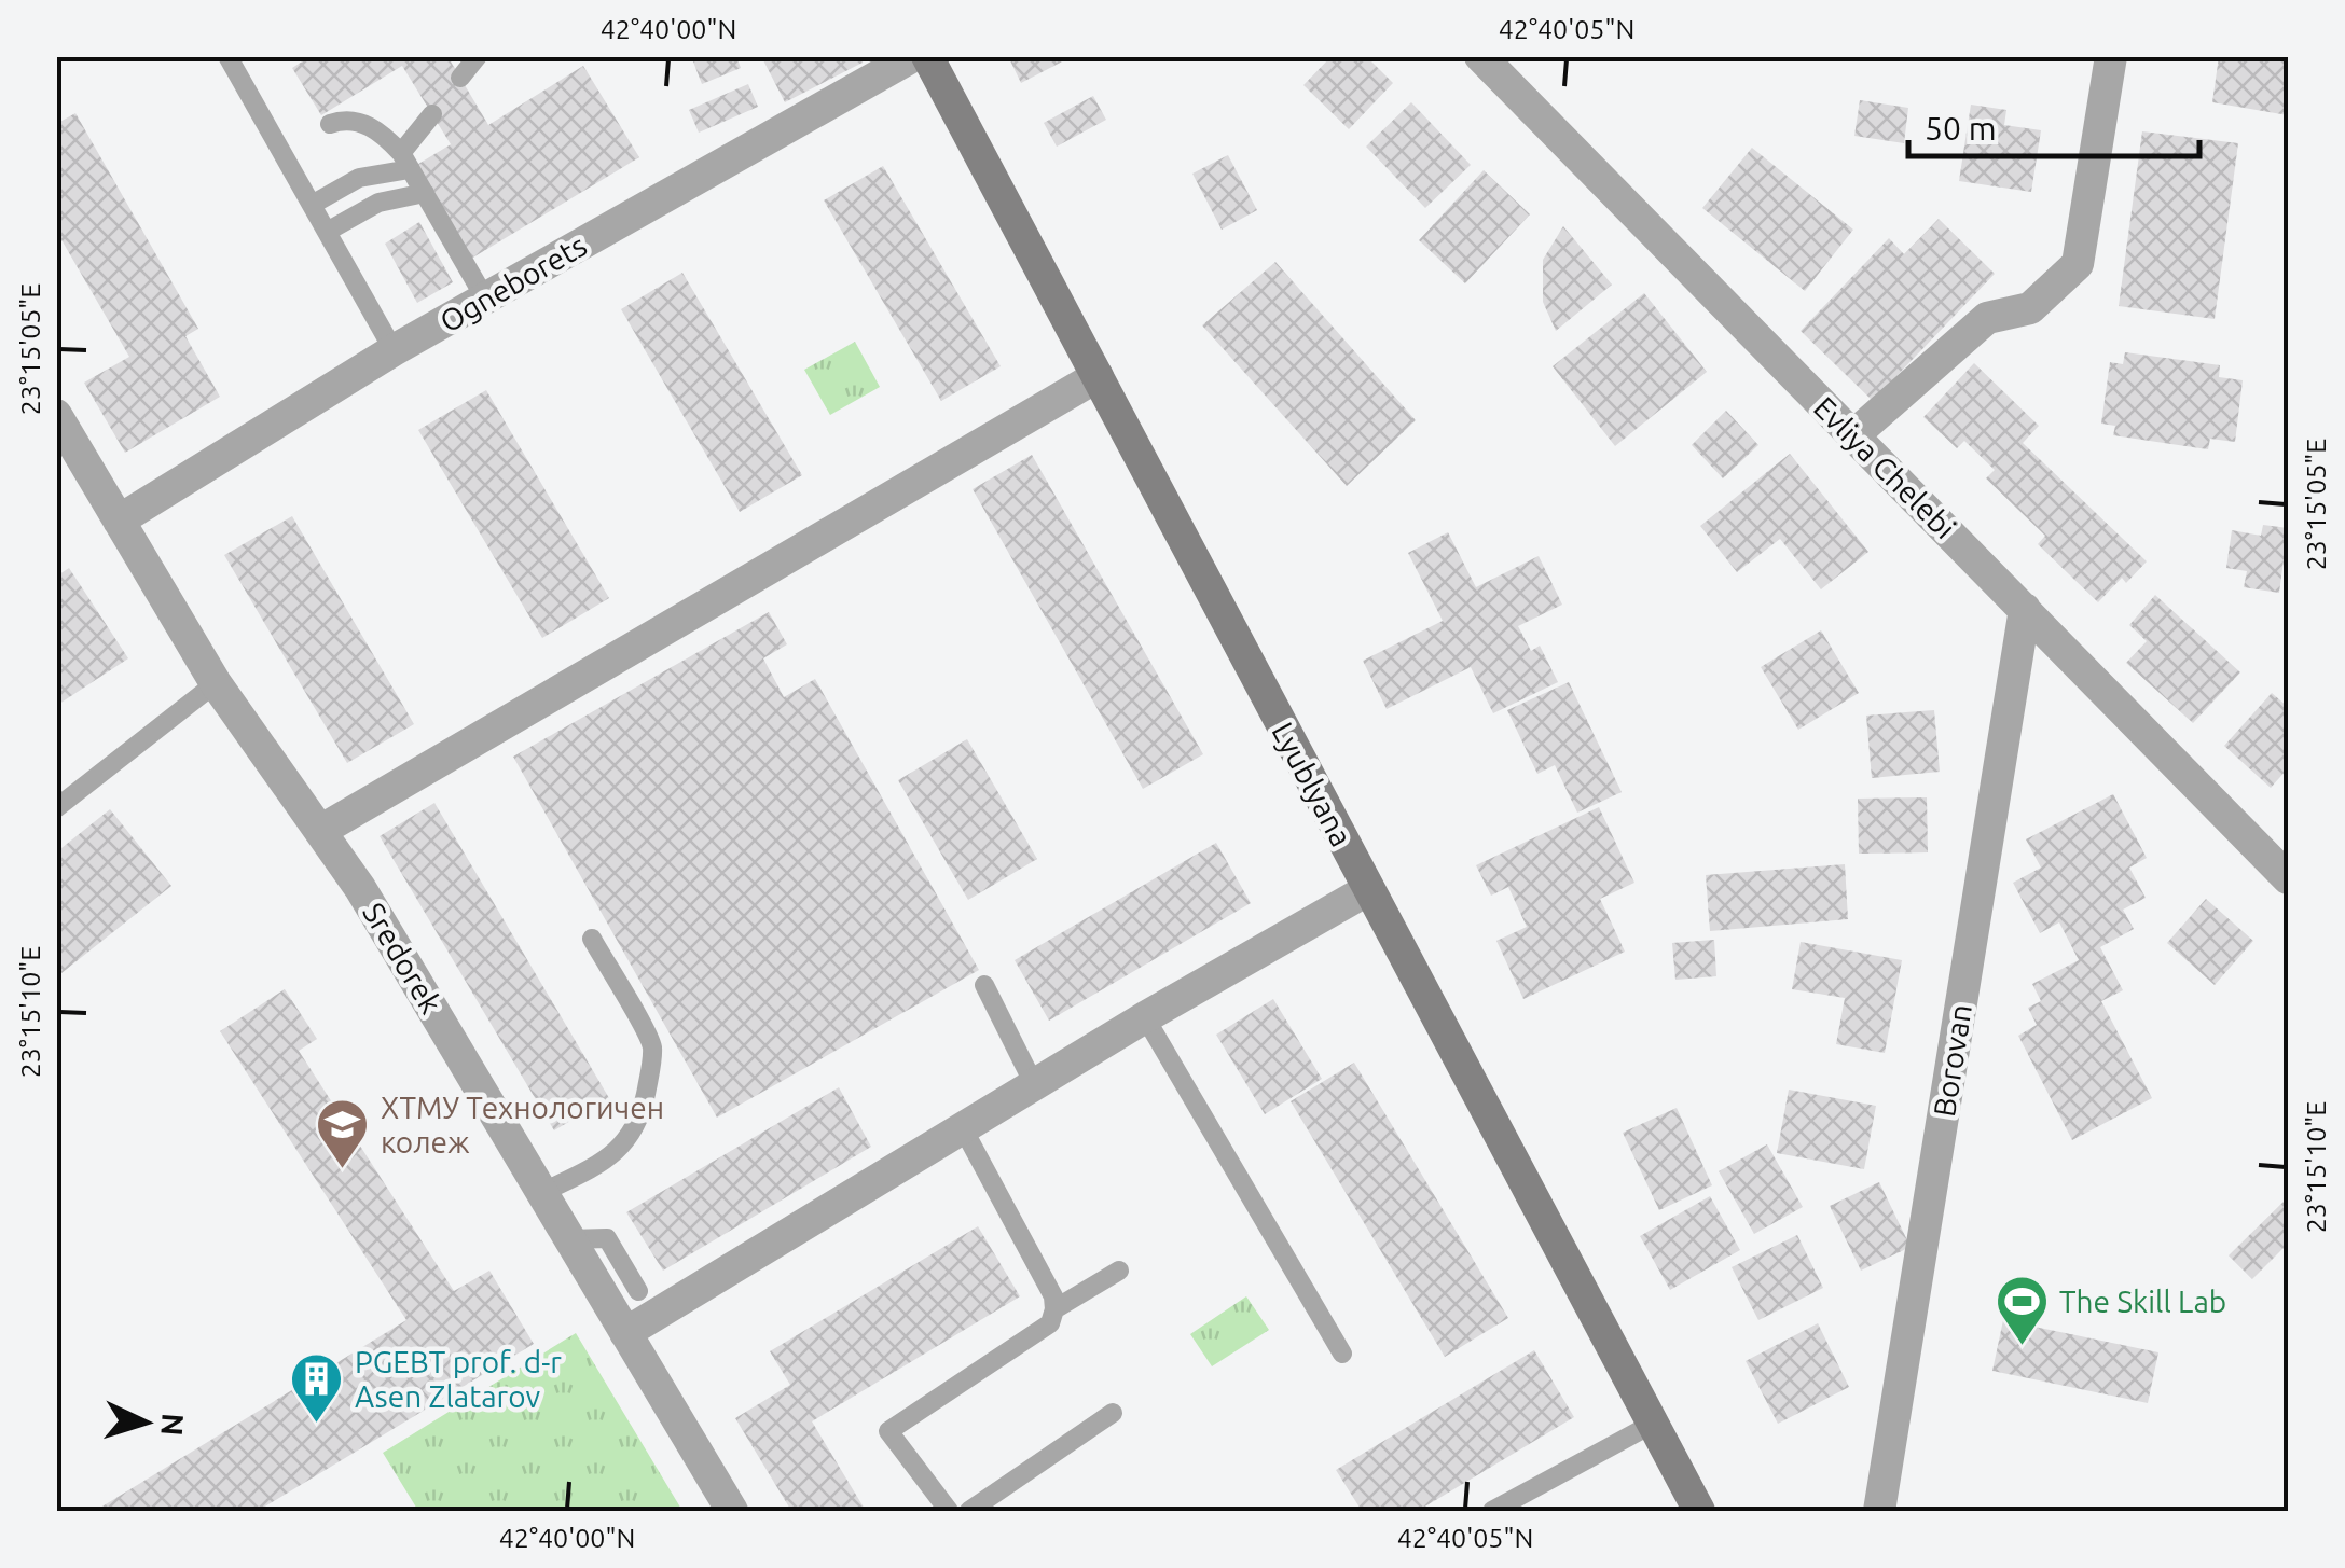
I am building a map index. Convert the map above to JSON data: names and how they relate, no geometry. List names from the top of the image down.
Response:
{
  "streets": {
    "street": [
      "Ogneborets",
      "Evliya Chelebi",
      "Lyublyana",
      "Sredorek",
      "Borovan"
    ]
  },
  "crossings": [
    ["Ogneborets", "Sredorek"],
    ["Evliya Chelebi", "Borovan"]
  ],
  "places": {
    "school or university": ["ХТМУ Технологичен колеж"],
    "sports": ["The Skill Lab"],
    "building": ["PGEBT prof. d-r Asen Zlatarov"]
  },
  "scale_bar": "50 m",
  "north": "right",
  "coordinates": [
    "42°40'00\"N",
    "42°40'05\"N",
    "23°15'05\"E",
    "23°15'10\"E"
  ]
}
